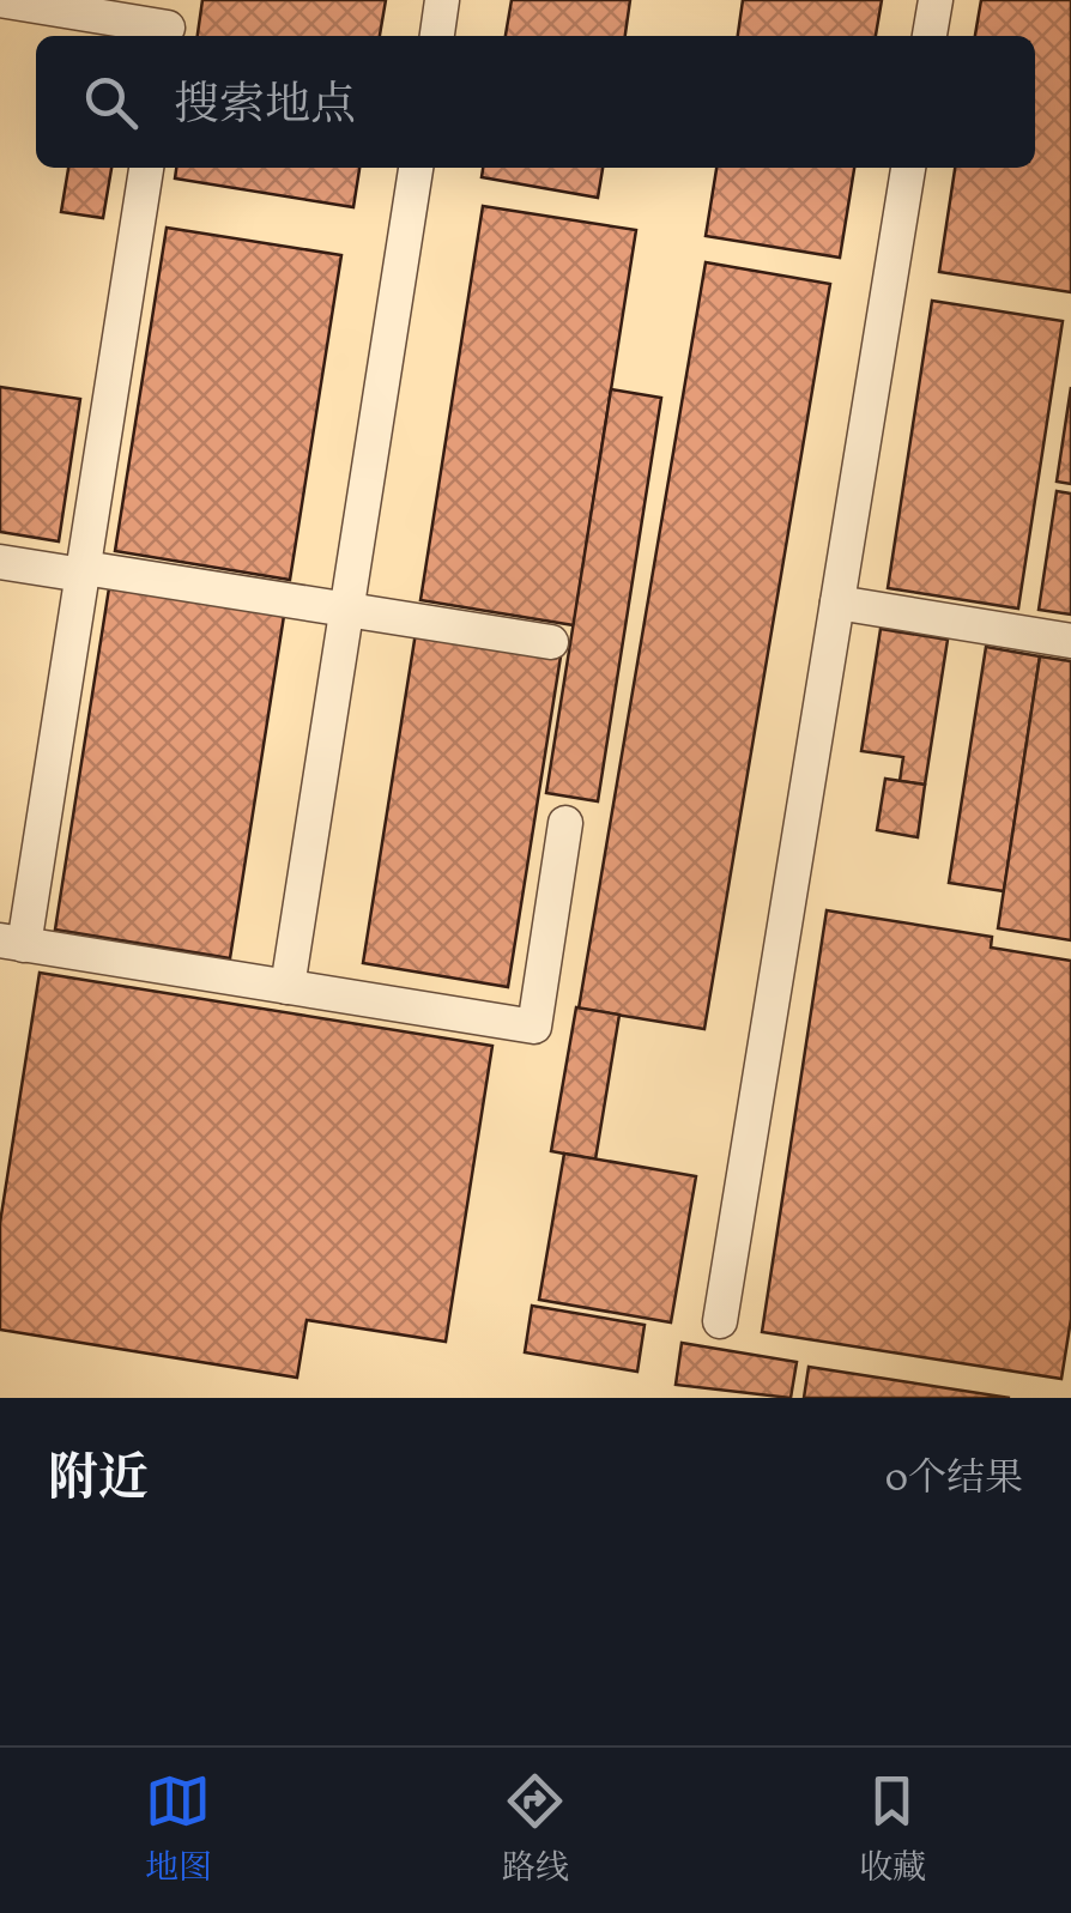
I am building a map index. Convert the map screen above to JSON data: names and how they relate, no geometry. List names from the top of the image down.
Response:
{
  "page": {
    "search": "搜索地点",
    "heading": ["附近", "0个结果"],
    "nav": ["地图", "路线", "收藏"]
  }
}
